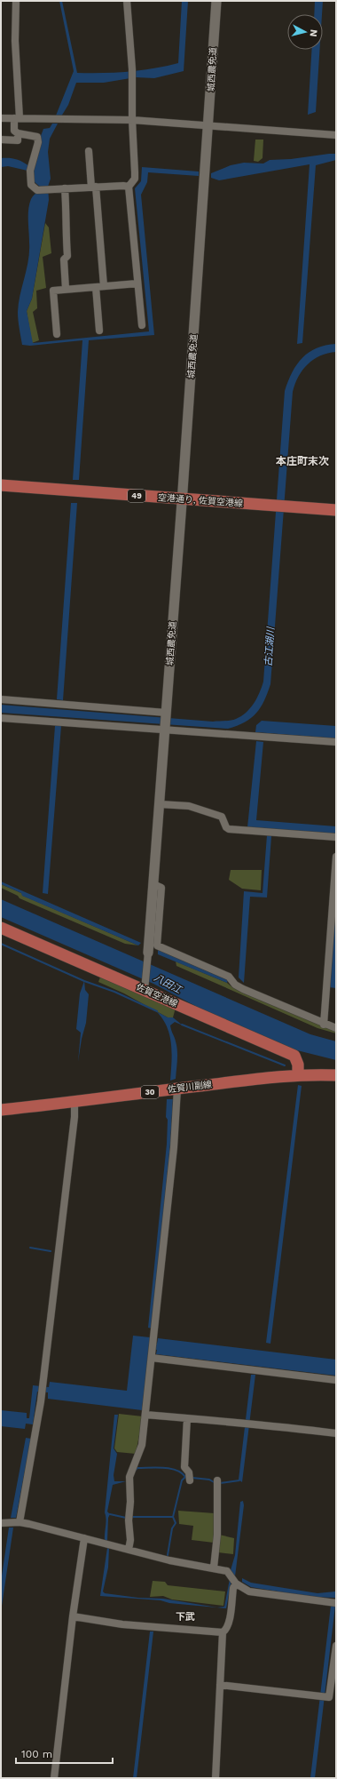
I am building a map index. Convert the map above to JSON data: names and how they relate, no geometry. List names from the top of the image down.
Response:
{
  "streets": {
    "main road": [
      "49",
      "空港通り, 佐賀空港線",
      "佐賀空港線",
      "佐賀川副線",
      "30"
    ],
    "street": ["城西農免道"]
  },
  "crossings": [
    ["城西農免道", "空港通り, 佐賀空港線"],
    ["佐賀空港線", "佐賀川副線"]
  ],
  "districts": ["本庄町末次", "下武"],
  "water": ["古江湖川", "八田江"],
  "scale_bar": "100 m",
  "north": "right"
}
